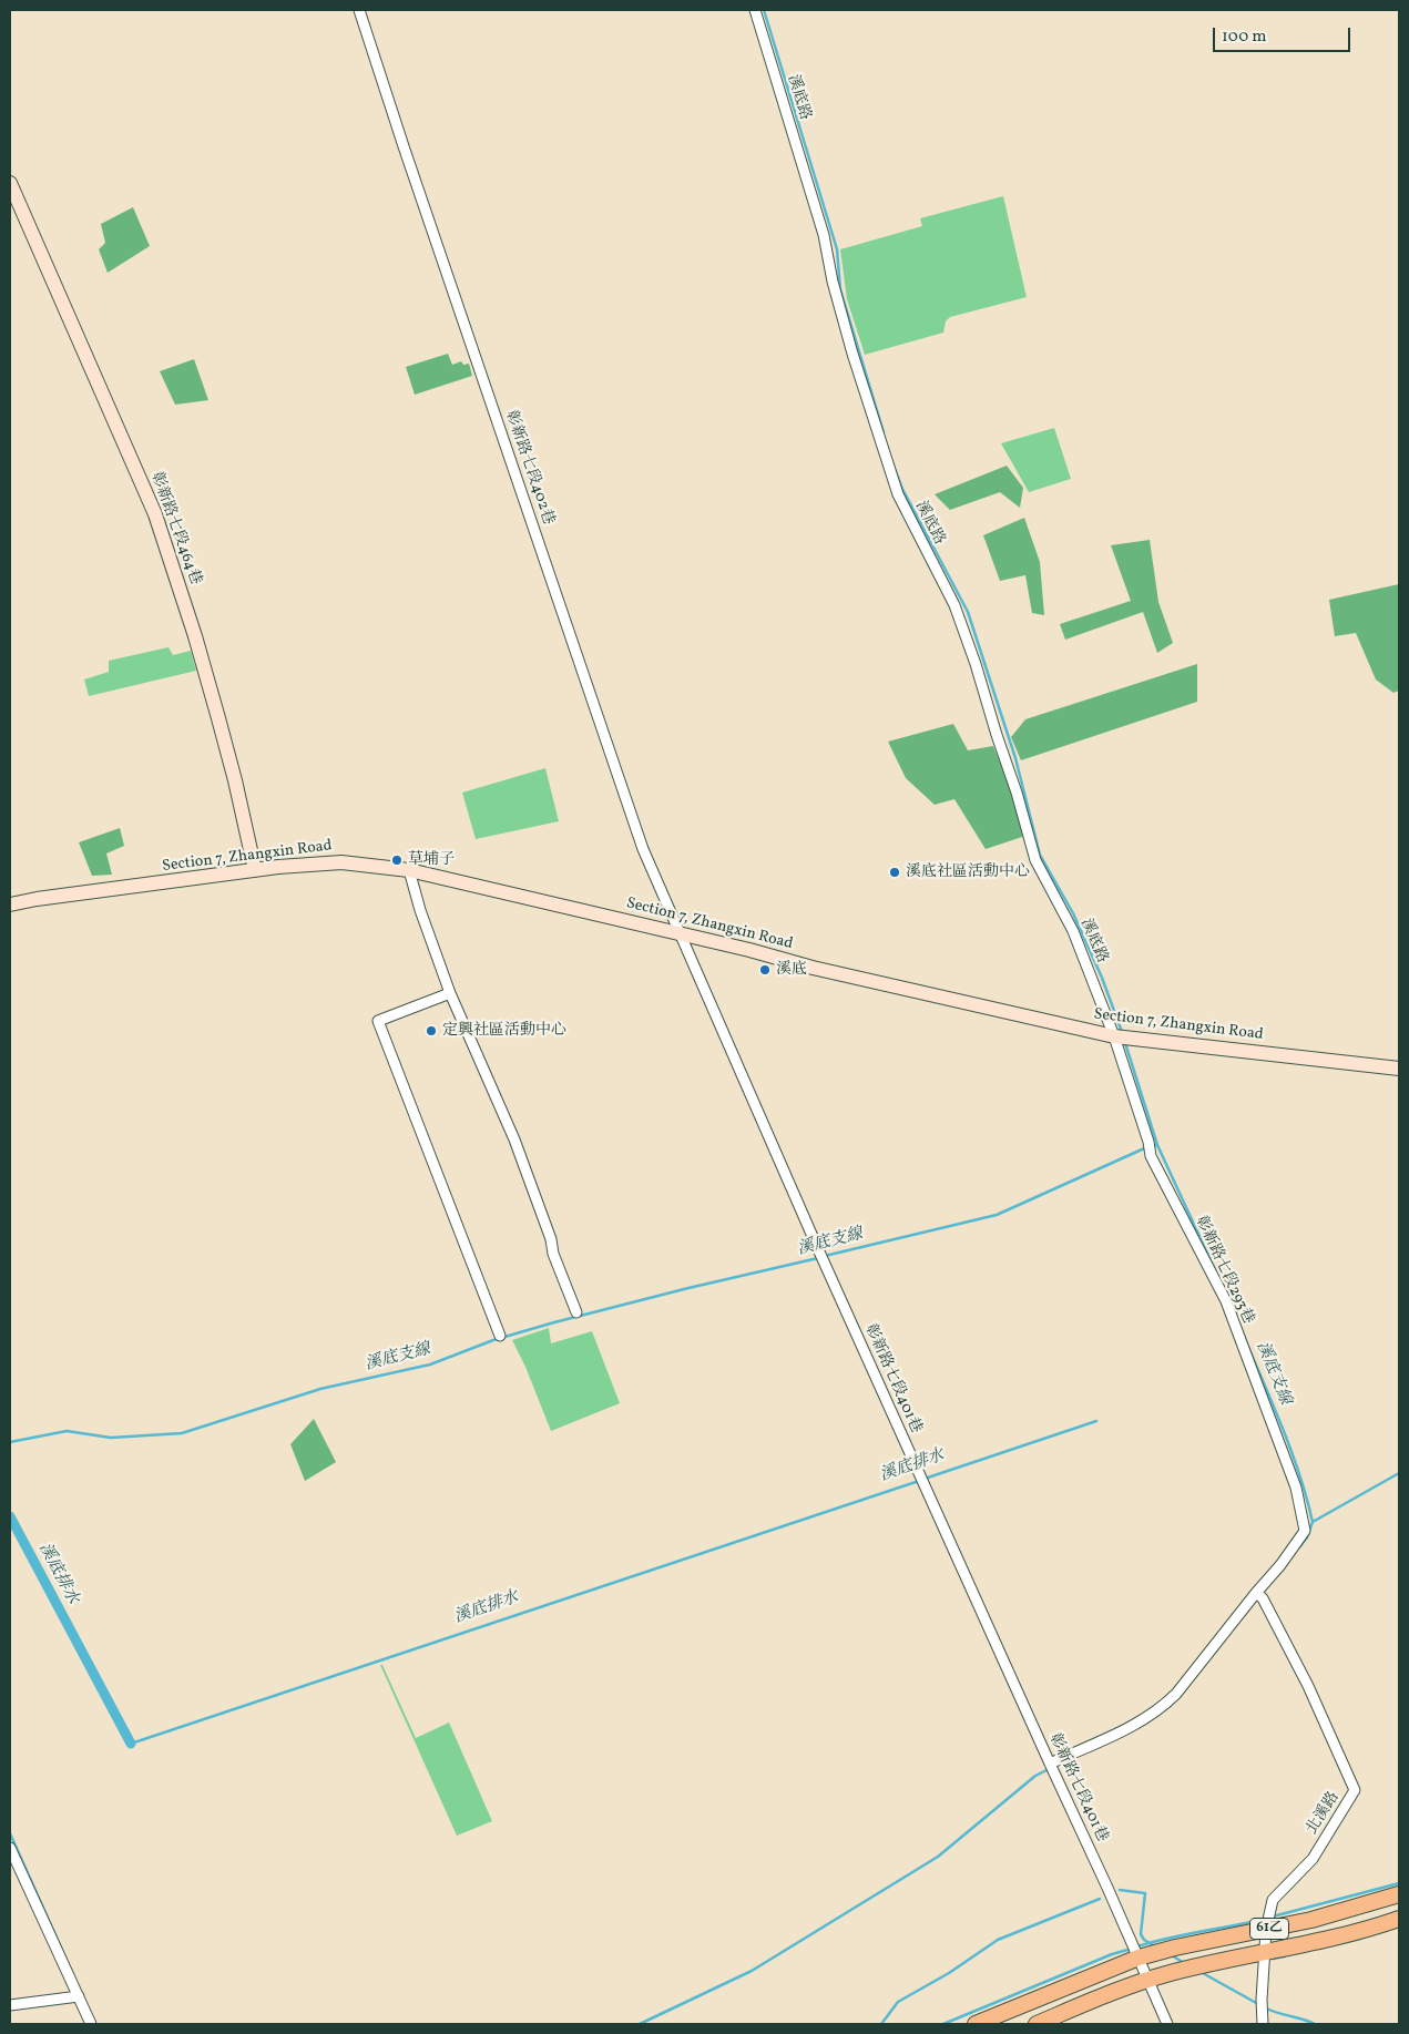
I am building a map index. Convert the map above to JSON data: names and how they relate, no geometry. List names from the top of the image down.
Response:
{
  "streets": {
    "main road": ["61乙"],
    "street": [
      "溪底路",
      "彰新路七段402巷",
      "彰新路七段464巷",
      "Section 7, Zhangxin Road",
      "彰新路七段293巷",
      "彰新路七段401巷",
      "北溪路"
    ]
  },
  "crossings": [
    ["溪底路", "Section 7, Zhangxin Road"],
    ["溪底路", "彰新路七段293巷"],
    ["彰新路七段402巷", "Section 7, Zhangxin Road"],
    ["彰新路七段402巷", "彰新路七段401巷"],
    ["彰新路七段464巷", "Section 7, Zhangxin Road"],
    ["Section 7, Zhangxin Road", "彰新路七段293巷"],
    ["Section 7, Zhangxin Road", "彰新路七段401巷"],
    ["彰新路七段293巷", "彰新路七段401巷"],
    ["彰新路七段293巷", "北溪路"],
    ["彰新路七段401巷", "61乙"],
    ["北溪路", "61乙"]
  ],
  "water": ["溪底支線", "溪底排水"],
  "places": [
    "草埔子",
    "溪底社區活動中心",
    "溪底",
    "定興社區活動中心"
  ],
  "scale_bar": "100 m"
}
